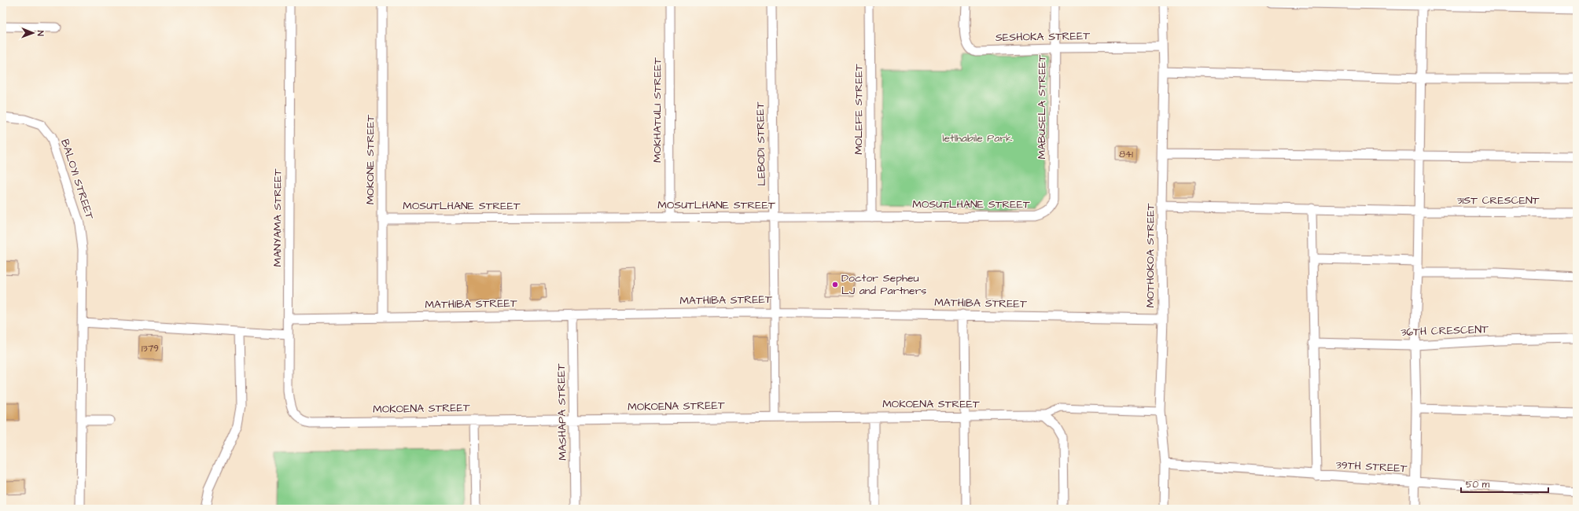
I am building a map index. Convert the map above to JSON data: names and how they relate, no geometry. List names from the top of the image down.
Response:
{
  "streets": {
    "street": [
      "SESHOKA STREET",
      "MABUSELA STREET",
      "MOLEFE STREET",
      "MOKHATULI STREET",
      "LEBODI STREET",
      "MOKONE STREET",
      "BALOYI STREET",
      "31ST CRESCENT",
      "MOSUTLHANE STREET",
      "MANYAMA STREET",
      "MOTHOKOA STREET",
      "MATHIBA STREET",
      "36TH CRESCENT",
      "MOKOENA STREET",
      "MASHAPA STREET",
      "39TH STREET"
    ]
  },
  "crossings": [
    ["SESHOKA STREET", "MABUSELA STREET"],
    ["SESHOKA STREET", "MOTHOKOA STREET"],
    ["MABUSELA STREET", "MOSUTLHANE STREET"],
    ["MOLEFE STREET", "MOSUTLHANE STREET"],
    ["MOKHATULI STREET", "MOSUTLHANE STREET"],
    ["LEBODI STREET", "MOSUTLHANE STREET"],
    ["LEBODI STREET", "MATHIBA STREET"],
    ["LEBODI STREET", "MOKOENA STREET"],
    ["MOKONE STREET", "MOSUTLHANE STREET"],
    ["MOKONE STREET", "MATHIBA STREET"],
    ["31ST CRESCENT", "MOTHOKOA STREET"],
    ["MANYAMA STREET", "MATHIBA STREET"],
    ["MANYAMA STREET", "MOKOENA STREET"],
    ["MOTHOKOA STREET", "MATHIBA STREET"],
    ["MOTHOKOA STREET", "39TH STREET"],
    ["MATHIBA STREET", "MASHAPA STREET"],
    ["MOKOENA STREET", "MASHAPA STREET"]
  ],
  "parks": ["letlhabile Park"],
  "places": ["Doctor Sepheu LJ and Partners"],
  "house_numbers": ["841", "1379"],
  "scale_bar": "50 m",
  "north": "right"
}
